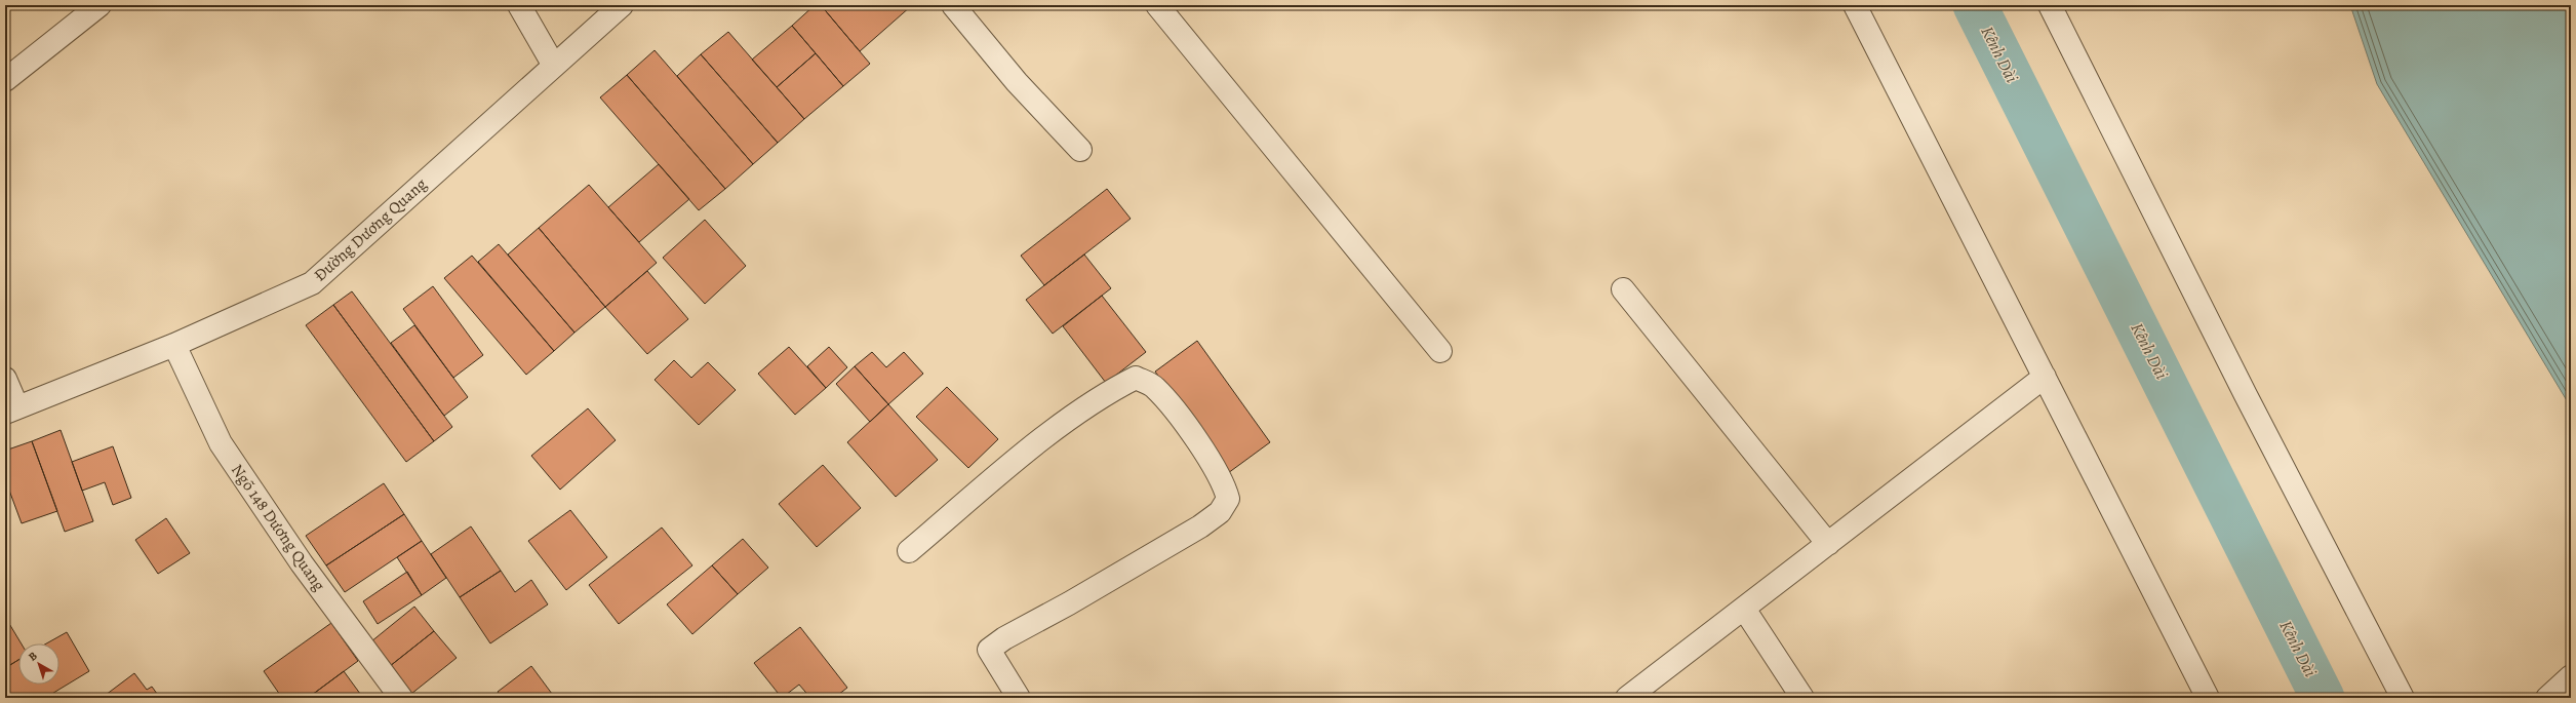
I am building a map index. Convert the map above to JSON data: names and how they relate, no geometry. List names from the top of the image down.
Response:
{
  "streets": {
    "street": ["Đường Dương Quang", "Ngõ 148 Dương Quang"]
  },
  "crossings": [
    ["Đường Dương Quang", "Ngõ 148 Dương Quang"]
  ],
  "water": ["Kênh Dài"],
  "north": "top left"
}
